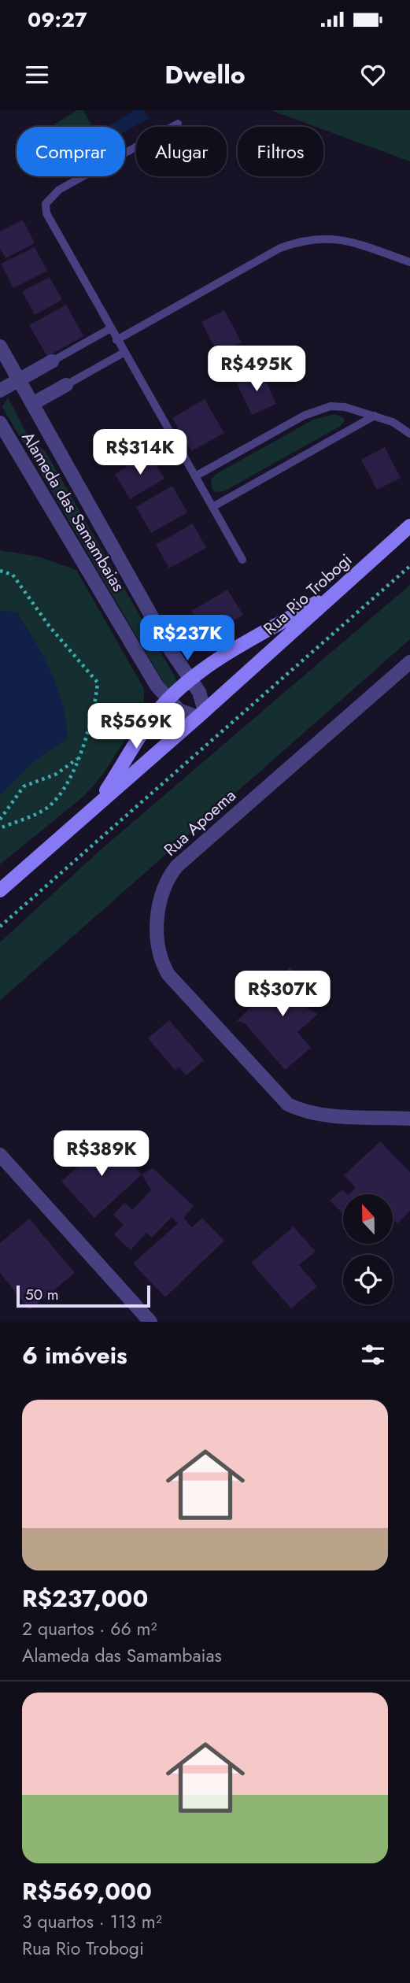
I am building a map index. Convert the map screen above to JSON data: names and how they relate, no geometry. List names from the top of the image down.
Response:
{
  "streets": {
    "main road": ["Rua Rio Trobogi"],
    "street": ["Alameda das Samambaias", "Rua Apoema"]
  },
  "crossings": [
    ["Alameda das Samambaias", "Rua Rio Trobogi"]
  ],
  "scale_bar": "50 m",
  "north": "top",
  "page": {
    "status": "09:27",
    "header": "Dwello",
    "chip": ["Comprar", "Alugar", "Filtros"],
    "price": [
      "R$495K",
      "R$314K",
      "R$237K",
      "R$569K",
      "R$307K",
      "R$389K"
    ],
    "scale": "50 m",
    "heading": "6 imóveis",
    "list": [
      {
        "name": "R$237,000",
        "note": "2 quartos · 66 m² · Alameda das Samambaias"
      },
      {
        "name": "R$569,000",
        "note": "3 quartos · 113 m² · Rua Rio Trobogi"
      }
    ]
  }
}
